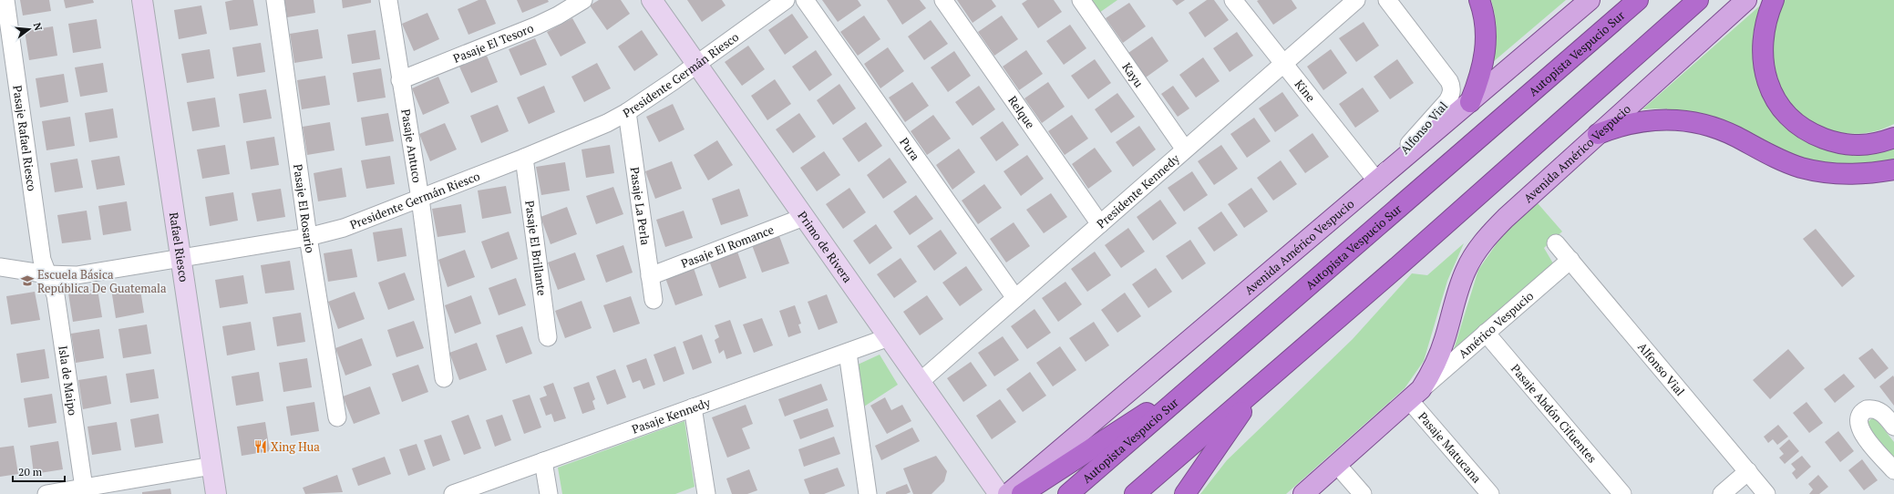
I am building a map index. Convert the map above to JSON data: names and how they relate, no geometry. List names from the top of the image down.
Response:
{
  "streets": {
    "highway": ["Autopista Vespucio Sur"],
    "main road": ["Avenida Américo Vespucio"],
    "street": [
      "Pasaje El Tesoro",
      "Presidente Germán Riesco",
      "Kayu",
      "Kine",
      "Relque",
      "Alfonso Vial",
      "Pasaje Rafael Riesco",
      "Pasaje Antuco",
      "Pura",
      "Presidente Kennedy",
      "Pasaje La Perla",
      "Pasaje El Rosario",
      "Pasaje El Romance",
      "Rafael Riesco",
      "Primo de Rivera",
      "Pasaje El Brillante",
      "Américo Vespucio",
      "Isla de Maipo",
      "Pasaje Abdón Cifuentes",
      "Pasaje Kennedy",
      "Pasaje Matucana"
    ]
  },
  "crossings": [
    ["Pasaje El Tesoro", "Pasaje Antuco"],
    ["Presidente Germán Riesco", "Pasaje Rafael Riesco"],
    ["Presidente Germán Riesco", "Pasaje Antuco"],
    ["Presidente Germán Riesco", "Pasaje La Perla"],
    ["Presidente Germán Riesco", "Pasaje El Rosario"],
    ["Presidente Germán Riesco", "Rafael Riesco"],
    ["Presidente Germán Riesco", "Primo de Rivera"],
    ["Presidente Germán Riesco", "Pasaje El Brillante"],
    ["Presidente Germán Riesco", "Isla de Maipo"],
    ["Kayu", "Presidente Kennedy"],
    ["Kine", "Alfonso Vial"],
    ["Kine", "Avenida Américo Vespucio"],
    ["Kine", "Presidente Kennedy"],
    ["Relque", "Presidente Kennedy"],
    ["Alfonso Vial", "Avenida Américo Vespucio"],
    ["Alfonso Vial", "Américo Vespucio"],
    ["Pasaje Rafael Riesco", "Isla de Maipo"],
    ["Pura", "Presidente Kennedy"],
    ["Avenida Américo Vespucio", "Américo Vespucio"],
    ["Avenida Américo Vespucio", "Pasaje Matucana"],
    ["Presidente Kennedy", "Primo de Rivera"],
    ["Pasaje La Perla", "Pasaje El Romance"],
    ["Pasaje El Romance", "Primo de Rivera"],
    ["Primo de Rivera", "Pasaje Kennedy"],
    ["Américo Vespucio", "Pasaje Abdón Cifuentes"],
    ["Américo Vespucio", "Pasaje Matucana"]
  ],
  "places": {
    "school or university": ["Escuela Básica República De Guatemala"],
    "restaurant": ["Xing Hua"]
  },
  "scale_bar": "20 m",
  "north": "right"
}
